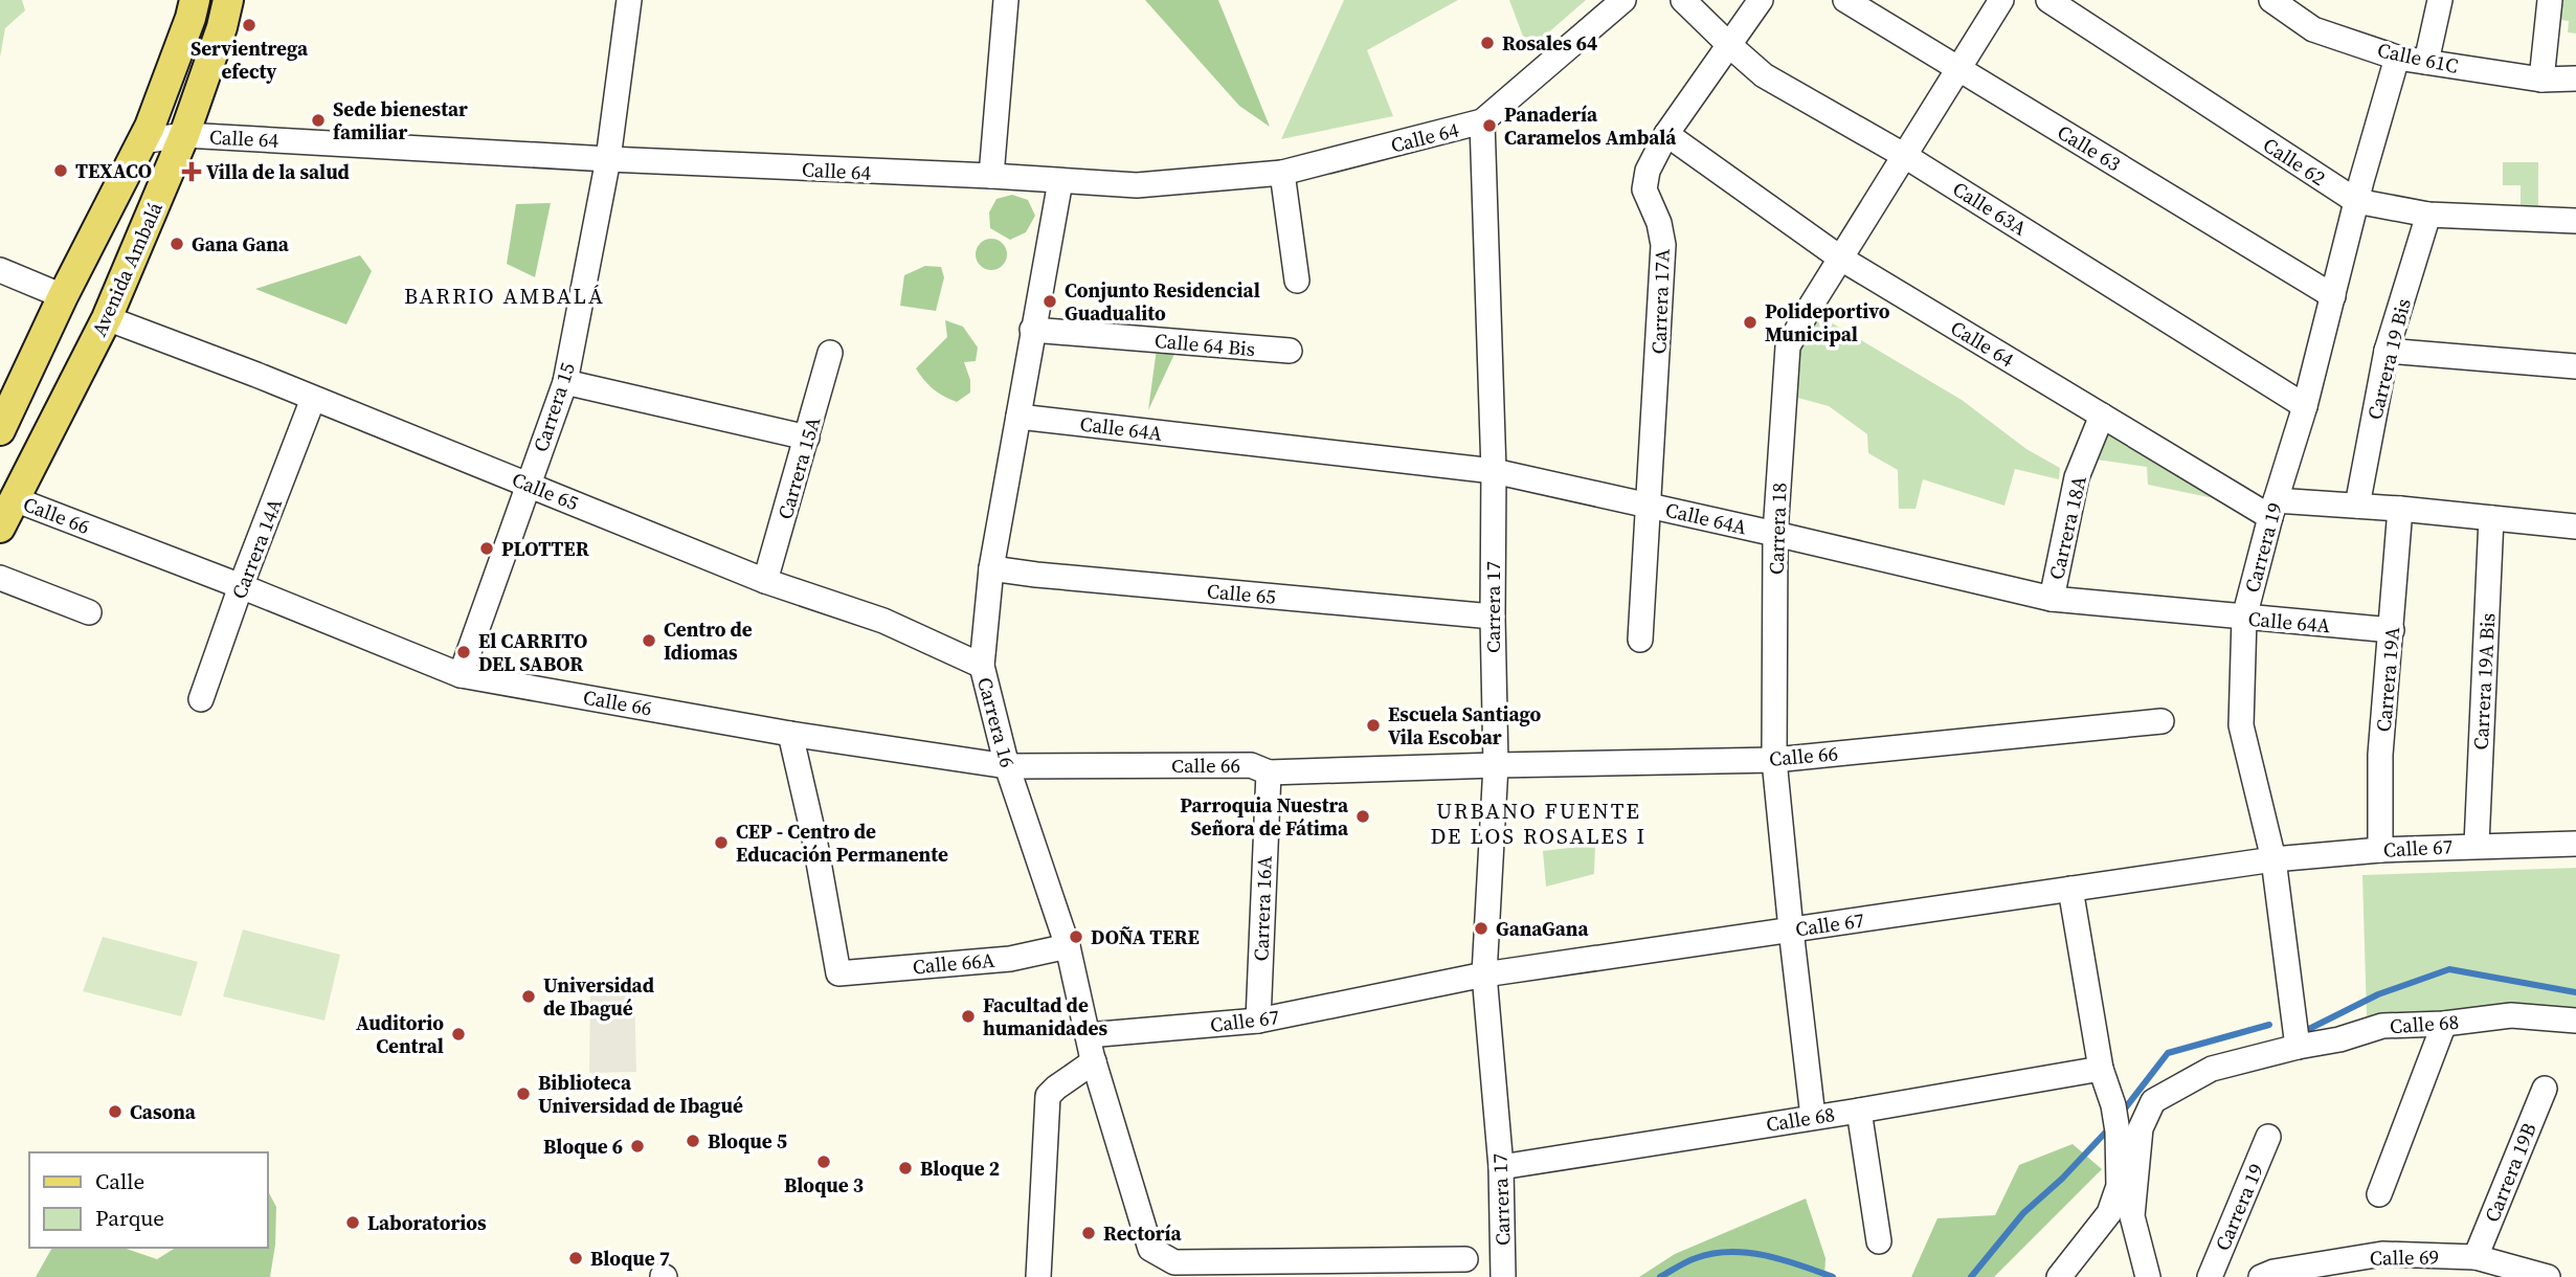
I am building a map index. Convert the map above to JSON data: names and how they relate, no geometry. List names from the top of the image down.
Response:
{
  "streets": {
    "main road": ["Avenida Ambalá"],
    "street": [
      "Calle 61C",
      "Calle 64",
      "Calle 63",
      "Calle 62",
      "Calle 63A",
      "Carrera 17A",
      "Calle 64 Bis",
      "Carrera 19 Bis",
      "Carrera 15",
      "Calle 64A",
      "Carrera 15A",
      "Calle 65",
      "Calle 66",
      "Carrera 18A",
      "Carrera 18",
      "Carrera 19",
      "Carrera 14A",
      "Carrera 17",
      "Carrera 19A",
      "Carrera 19A Bis",
      "Carrera 16",
      "Calle 67",
      "Carrera 16A",
      "Calle 66A",
      "Calle 68",
      "Carrera 19B",
      "Calle 69"
    ]
  },
  "crossings": [
    ["Calle 61C", "Carrera 19"],
    ["Calle 64", "Avenida Ambalá"],
    ["Calle 64", "Carrera 17A"],
    ["Calle 64", "Carrera 19 Bis"],
    ["Calle 64", "Carrera 15"],
    ["Calle 64", "Carrera 18A"],
    ["Calle 64", "Carrera 18"],
    ["Calle 64", "Carrera 19"],
    ["Calle 64", "Carrera 17"],
    ["Calle 64", "Carrera 19A"],
    ["Calle 64", "Carrera 19A Bis"],
    ["Calle 64", "Carrera 16"],
    ["Calle 63", "Carrera 18"],
    ["Calle 63", "Carrera 19"],
    ["Calle 62", "Carrera 19 Bis"],
    ["Calle 62", "Carrera 19"],
    ["Calle 63A", "Carrera 17A"],
    ["Calle 63A", "Carrera 18"],
    ["Calle 63A", "Carrera 19"],
    ["Avenida Ambalá", "Calle 65"],
    ["Avenida Ambalá", "Calle 66"],
    ["Carrera 17A", "Calle 64A"],
    ["Calle 64 Bis", "Carrera 16"],
    ["Carrera 15", "Calle 65"],
    ["Carrera 15", "Calle 66"],
    ["Calle 64A", "Carrera 18A"],
    ["Calle 64A", "Carrera 18"],
    ["Calle 64A", "Carrera 19"],
    ["Calle 64A", "Carrera 17"],
    ["Calle 64A", "Carrera 19A"],
    ["Calle 64A", "Carrera 16"],
    ["Carrera 15A", "Calle 65"],
    ["Calle 65", "Carrera 14A"],
    ["Calle 65", "Carrera 17"],
    ["Calle 65", "Carrera 16"],
    ["Calle 66", "Carrera 18"],
    ["Calle 66", "Carrera 14A"],
    ["Calle 66", "Carrera 17"],
    ["Calle 66", "Carrera 16"],
    ["Calle 66", "Carrera 16A"],
    ["Calle 66", "Calle 66A"],
    ["Carrera 18", "Calle 67"],
    ["Carrera 18", "Calle 68"],
    ["Carrera 19", "Calle 67"],
    ["Carrera 19", "Calle 68"],
    ["Carrera 17", "Calle 67"],
    ["Carrera 17", "Calle 68"],
    ["Carrera 19A", "Calle 67"],
    ["Carrera 19A Bis", "Calle 67"],
    ["Carrera 16", "Calle 67"],
    ["Carrera 16", "Calle 66A"],
    ["Calle 67", "Carrera 16A"],
    ["Carrera 19B", "Calle 69"]
  ],
  "districts": ["BARRIO AMBALÁ", "URBANO FUENTE DE LOS ROSALES I"],
  "places": {
    "other": [
      "Servientrega efecty",
      "Rosales 64",
      "Sede bienestar familiar",
      "Panadería Caramelos Ambalá",
      "TEXACO",
      "Gana Gana",
      "Conjunto Residencial Guadualito",
      "Polideportivo Municipal",
      "PLOTTER",
      "Centro de Idiomas",
      "El CARRITO DEL SABOR",
      "Escuela Santiago Vila Escobar",
      "Parroquia Nuestra Señora de Fátima",
      "CEP - Centro de Educación Permanente",
      "GanaGana",
      "DOÑA TERE",
      "Universidad de Ibagué",
      "Facultad de humanidades",
      "Auditorio Central",
      "Biblioteca Universidad de Ibagué",
      "Casona",
      "Bloque 5",
      "Bloque 6",
      "Bloque 3",
      "Bloque 2",
      "Laboratorios",
      "Rectoría",
      "Bloque 7"
    ],
    "health": ["Villa de la salud"]
  },
  "legend": ["Calle", "Parque"]
}
